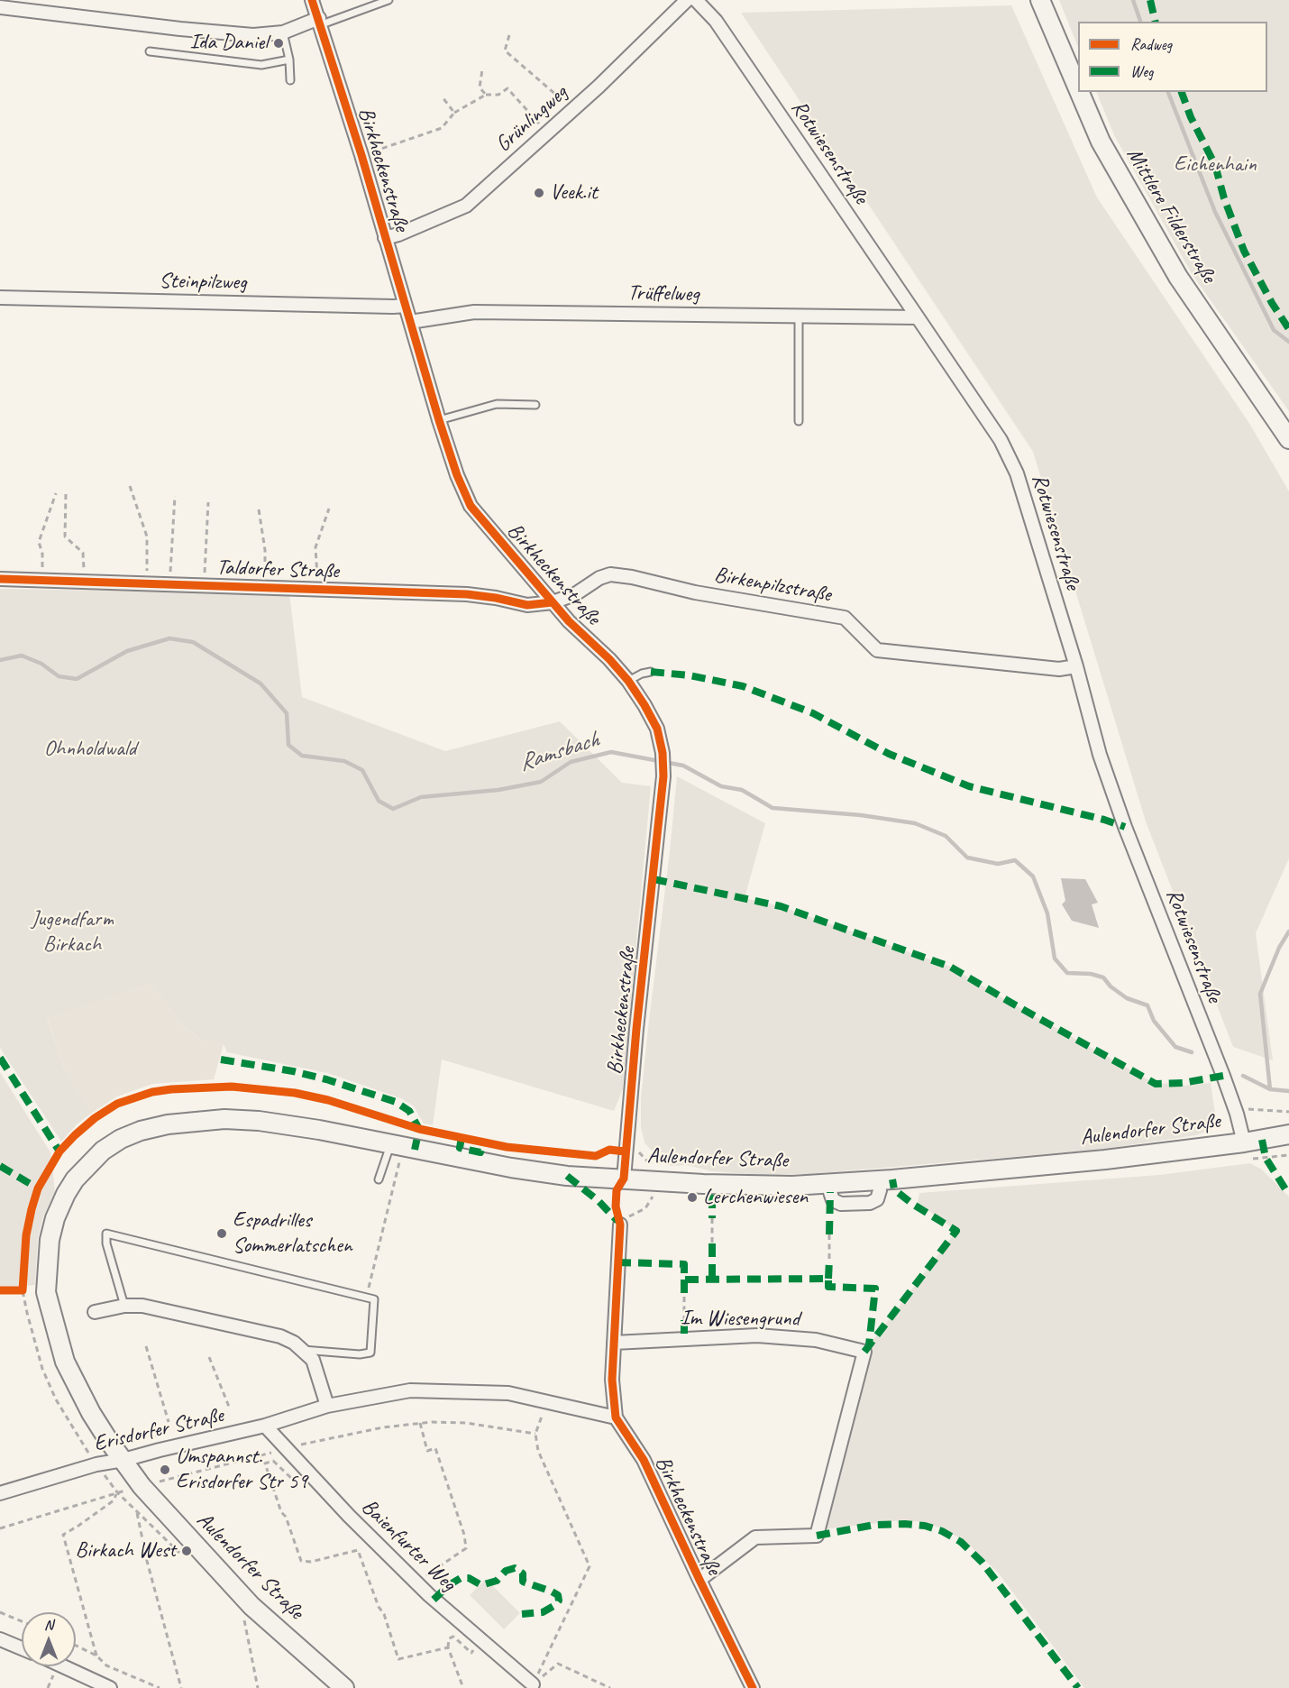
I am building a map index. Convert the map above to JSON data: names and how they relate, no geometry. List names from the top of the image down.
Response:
{
  "streets": {
    "main road": ["Mittlere Filderstraße", "Aulendorfer Straße"],
    "street": [
      "Grünlingweg",
      "Rotwiesenstraße",
      "Birkheckenstraße",
      "Steinpilzweg",
      "Trüffelweg",
      "Taldorfer Straße",
      "Birkenpilzstraße",
      "Im Wiesengrund",
      "Erisdorfer Straße",
      "Baienfurter Weg"
    ]
  },
  "crossings": [
    ["Grünlingweg", "Birkheckenstraße"],
    ["Rotwiesenstraße", "Trüffelweg"],
    ["Rotwiesenstraße", "Birkenpilzstraße"],
    ["Rotwiesenstraße", "Aulendorfer Straße"],
    ["Birkheckenstraße", "Steinpilzweg"],
    ["Birkheckenstraße", "Trüffelweg"],
    ["Birkheckenstraße", "Taldorfer Straße"],
    ["Birkheckenstraße", "Birkenpilzstraße"],
    ["Birkheckenstraße", "Aulendorfer Straße"],
    ["Birkheckenstraße", "Im Wiesengrund"],
    ["Birkheckenstraße", "Erisdorfer Straße"],
    ["Taldorfer Straße", "Birkenpilzstraße"],
    ["Aulendorfer Straße", "Erisdorfer Straße"],
    ["Erisdorfer Straße", "Baienfurter Weg"]
  ],
  "water": ["Ramsbach"],
  "parks": ["Eichenhain", "Ohnholdwald", "Jugendfarm Birkach"],
  "places": [
    "Ida Daniel",
    "Veek.it",
    "Lerchenwiesen",
    "Espadrilles Sommerlatschen",
    "Umspannst. Erisdorfer Str 59",
    "Birkach West"
  ],
  "legend": ["Radweg", "Weg"],
  "north": "top"
}
